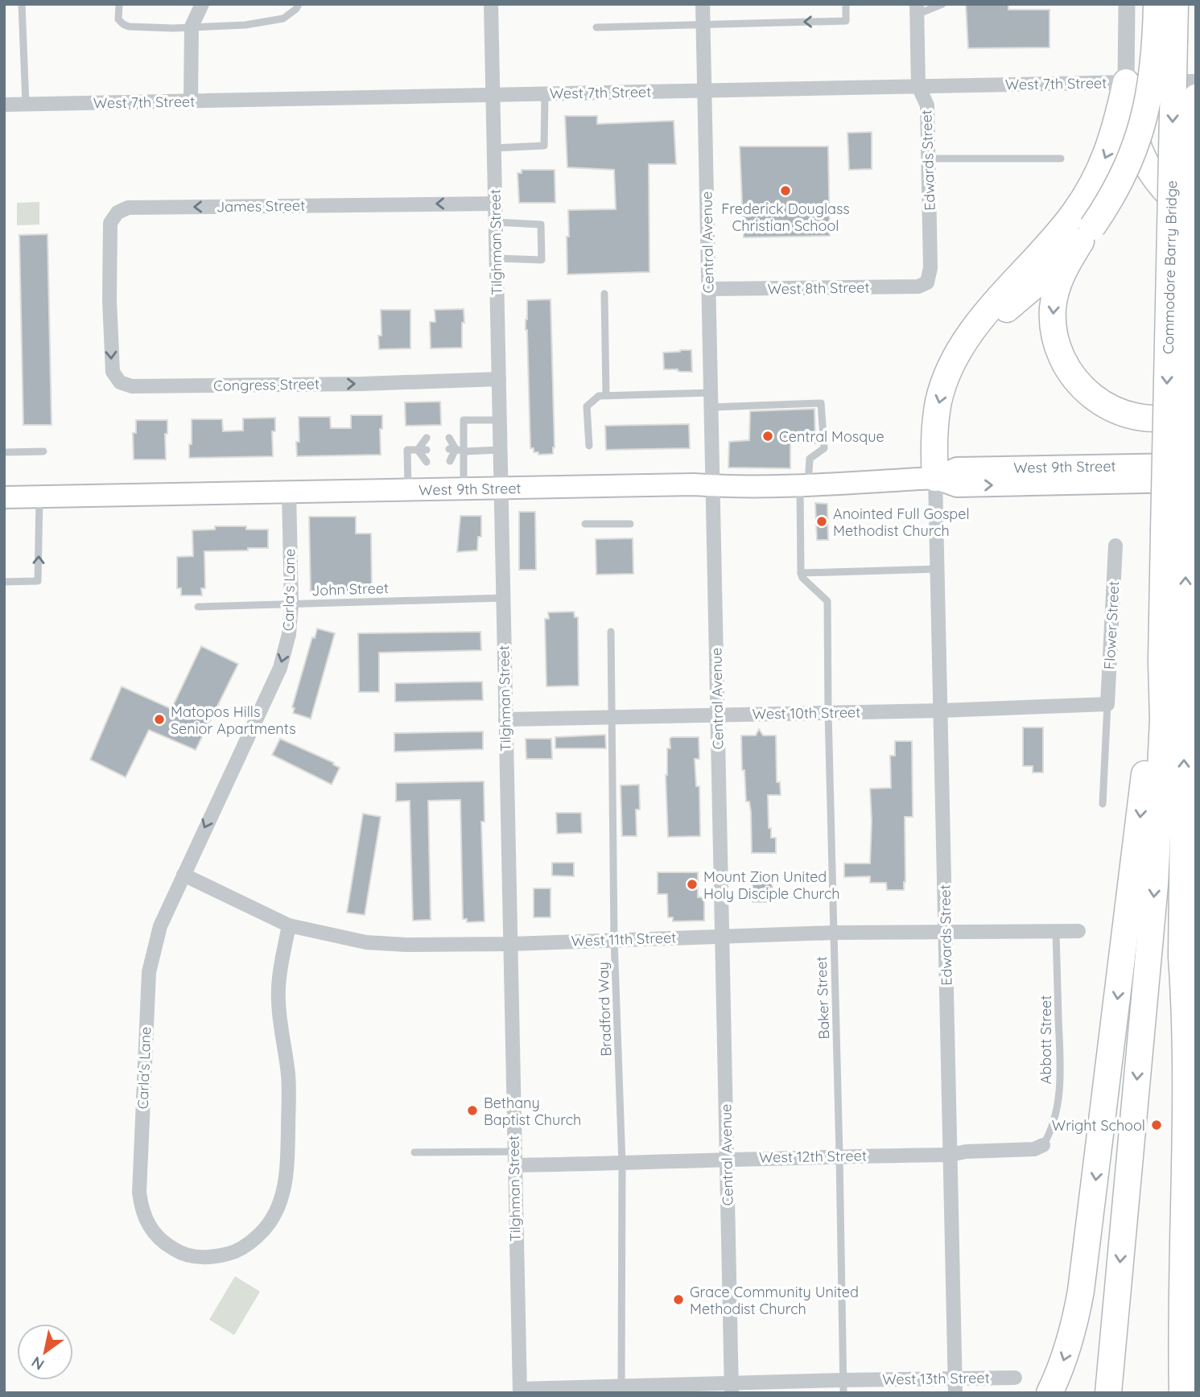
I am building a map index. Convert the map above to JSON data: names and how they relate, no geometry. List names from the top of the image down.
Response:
{
  "streets": {
    "highway": ["Commodore Barry Bridge"],
    "main road": ["West 9th Street"],
    "street": [
      "West 7th Street",
      "Edwards Street",
      "James Street",
      "Tilghman Street",
      "Central Avenue",
      "West 8th Street",
      "Congress Street",
      "Carla's Lane",
      "Flower Street",
      "West 10th Street",
      "West 11th Street",
      "West 12th Street",
      "West 13th Street"
    ],
    "lane": [
      "John Street",
      "Baker Street",
      "Bradford Way",
      "Abbott Street"
    ]
  },
  "crossings": [
    ["West 7th Street", "Edwards Street"],
    ["West 7th Street", "Tilghman Street"],
    ["West 7th Street", "Central Avenue"],
    ["Edwards Street", "West 8th Street"],
    ["Edwards Street", "West 9th Street"],
    ["Edwards Street", "West 10th Street"],
    ["Edwards Street", "West 11th Street"],
    ["Edwards Street", "West 12th Street"],
    ["Edwards Street", "West 13th Street"],
    ["James Street", "Tilghman Street"],
    ["James Street", "Congress Street"],
    ["Tilghman Street", "Congress Street"],
    ["Tilghman Street", "West 9th Street"],
    ["Tilghman Street", "John Street"],
    ["Tilghman Street", "West 10th Street"],
    ["Tilghman Street", "West 11th Street"],
    ["Tilghman Street", "West 12th Street"],
    ["Tilghman Street", "West 13th Street"],
    ["Central Avenue", "West 8th Street"],
    ["Central Avenue", "West 9th Street"],
    ["Central Avenue", "West 10th Street"],
    ["Central Avenue", "West 11th Street"],
    ["Central Avenue", "West 12th Street"],
    ["Central Avenue", "West 13th Street"],
    ["West 9th Street", "Carla's Lane"],
    ["John Street", "Carla's Lane"],
    ["Carla's Lane", "West 11th Street"],
    ["Flower Street", "West 10th Street"],
    ["West 10th Street", "Baker Street"],
    ["West 10th Street", "Bradford Way"],
    ["West 11th Street", "Baker Street"],
    ["West 11th Street", "Bradford Way"],
    ["West 11th Street", "Abbott Street"],
    ["Baker Street", "West 12th Street"],
    ["Baker Street", "West 13th Street"],
    ["Bradford Way", "West 12th Street"],
    ["Bradford Way", "West 13th Street"],
    ["Abbott Street", "West 12th Street"]
  ],
  "one_way": ["James Street", "Congress Street"],
  "places": [
    "Frederick Douglass Christian School",
    "Central Mosque",
    "Anointed Full Gospel Methodist Church",
    "Matopos Hills Senior Apartments",
    "Mount Zion United Holy Disciple Church",
    "Bethany Baptist Church",
    "Wright School",
    "Grace Community United Methodist Church"
  ],
  "north": "bottom left"
}
